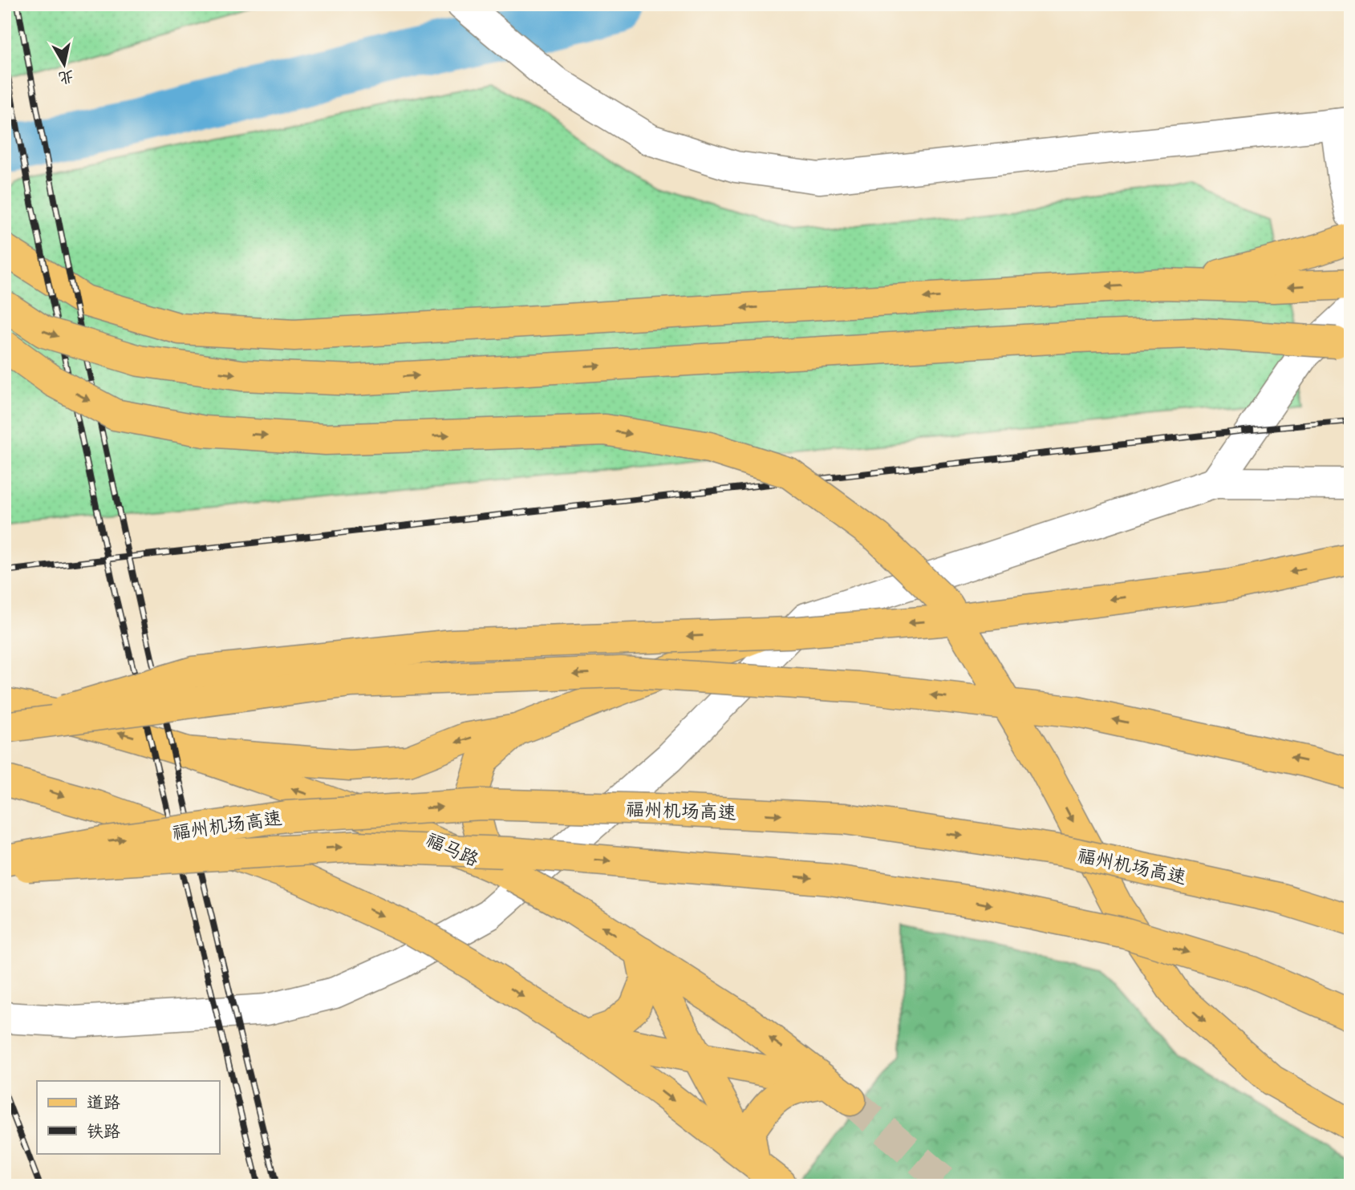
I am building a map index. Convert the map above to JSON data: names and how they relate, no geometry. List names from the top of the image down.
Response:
{
  "streets": {
    "main road": ["福州机场高速", "福马路"]
  },
  "legend": ["道路", "铁路"],
  "north": "bottom"
}
